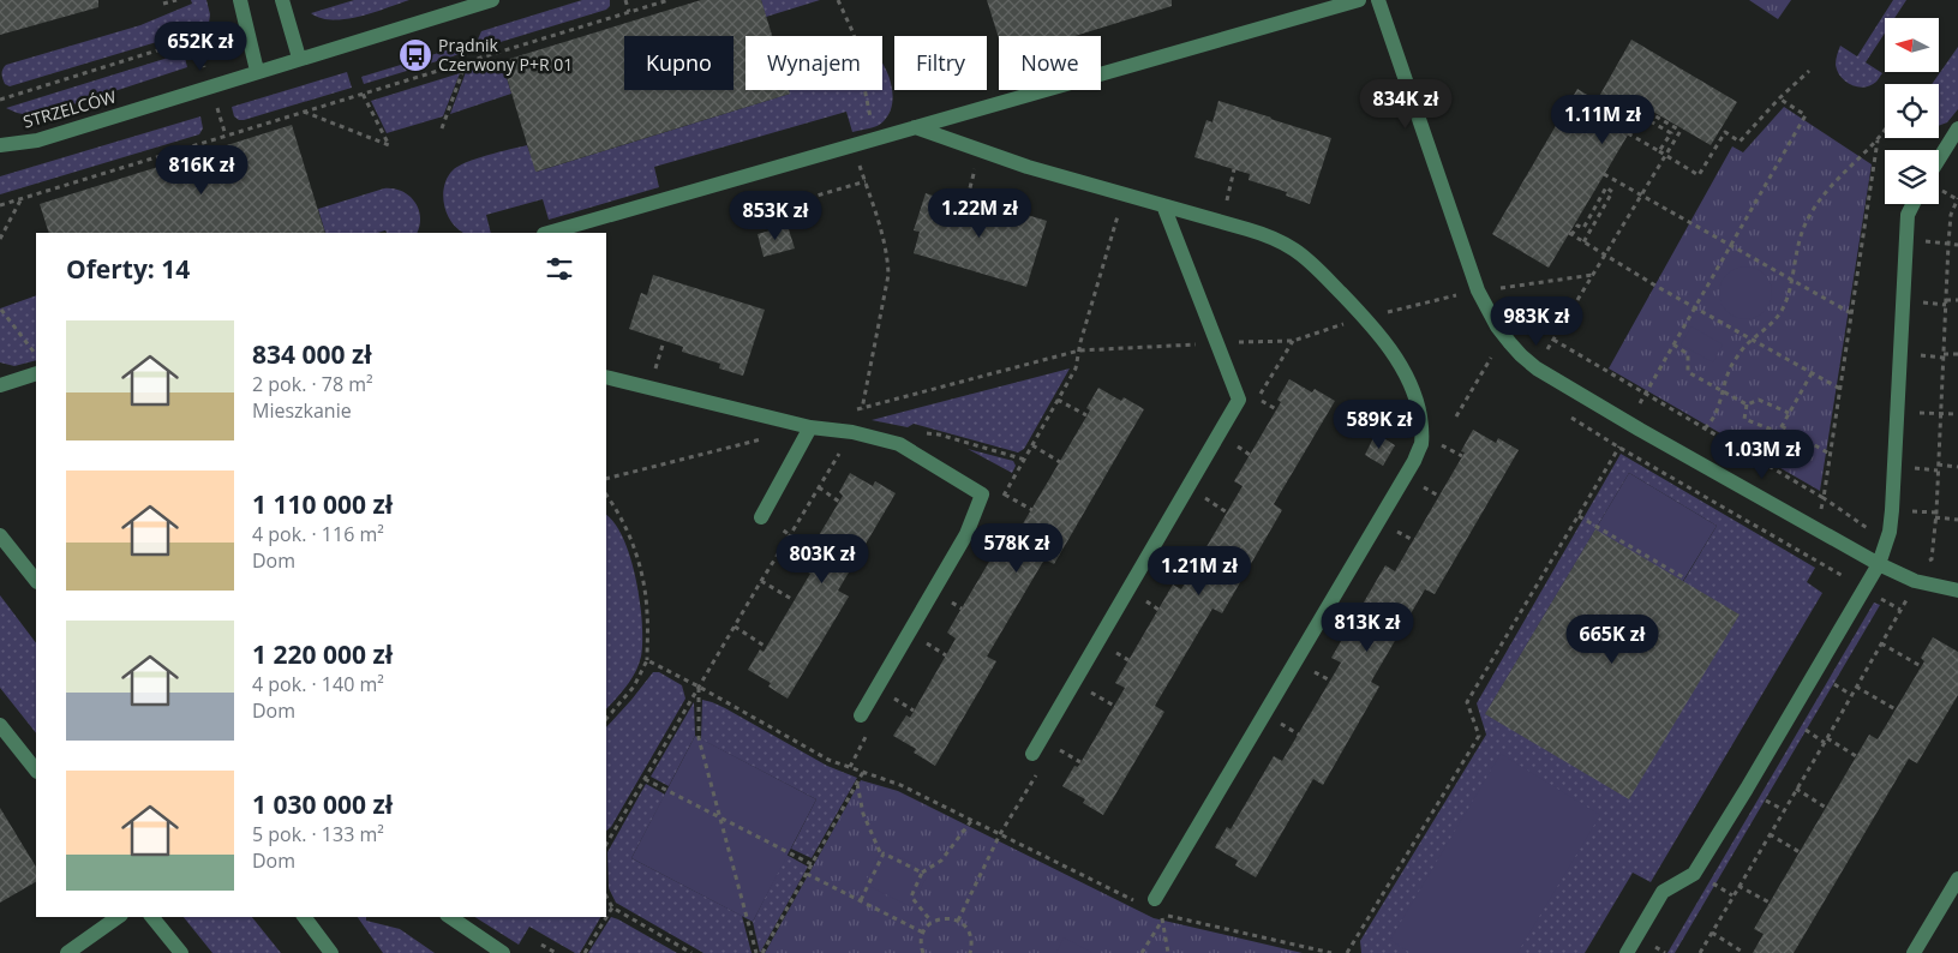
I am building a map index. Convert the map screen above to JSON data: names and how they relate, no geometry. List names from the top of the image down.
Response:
{
  "streets": {
    "street": ["STRZELCÓW"]
  },
  "places": {
    "bus stop": ["Prądnik Czerwony P+R 01"]
  },
  "north": "left",
  "page": {
    "price": [
      "652K zł",
      "834K zł",
      "1.11M zł",
      "816K zł",
      "1.22M zł",
      "853K zł",
      "983K zł",
      "589K zł",
      "1.03M zł",
      "578K zł",
      "803K zł",
      "1.21M zł",
      "813K zł",
      "665K zł"
    ],
    "chip": [
      "Kupno",
      "Wynajem",
      "Filtry",
      "Nowe"
    ],
    "heading": "Oferty: 14",
    "list": [
      {
        "name": "834 000 zł",
        "note": "2 pok. · 78 m² · Mieszkanie"
      },
      {
        "name": "1 110 000 zł",
        "note": "4 pok. · 116 m² · Dom"
      },
      {
        "name": "1 220 000 zł",
        "note": "4 pok. · 140 m² · Dom"
      },
      {
        "name": "1 030 000 zł",
        "note": "5 pok. · 133 m² · Dom"
      }
    ]
  }
}
